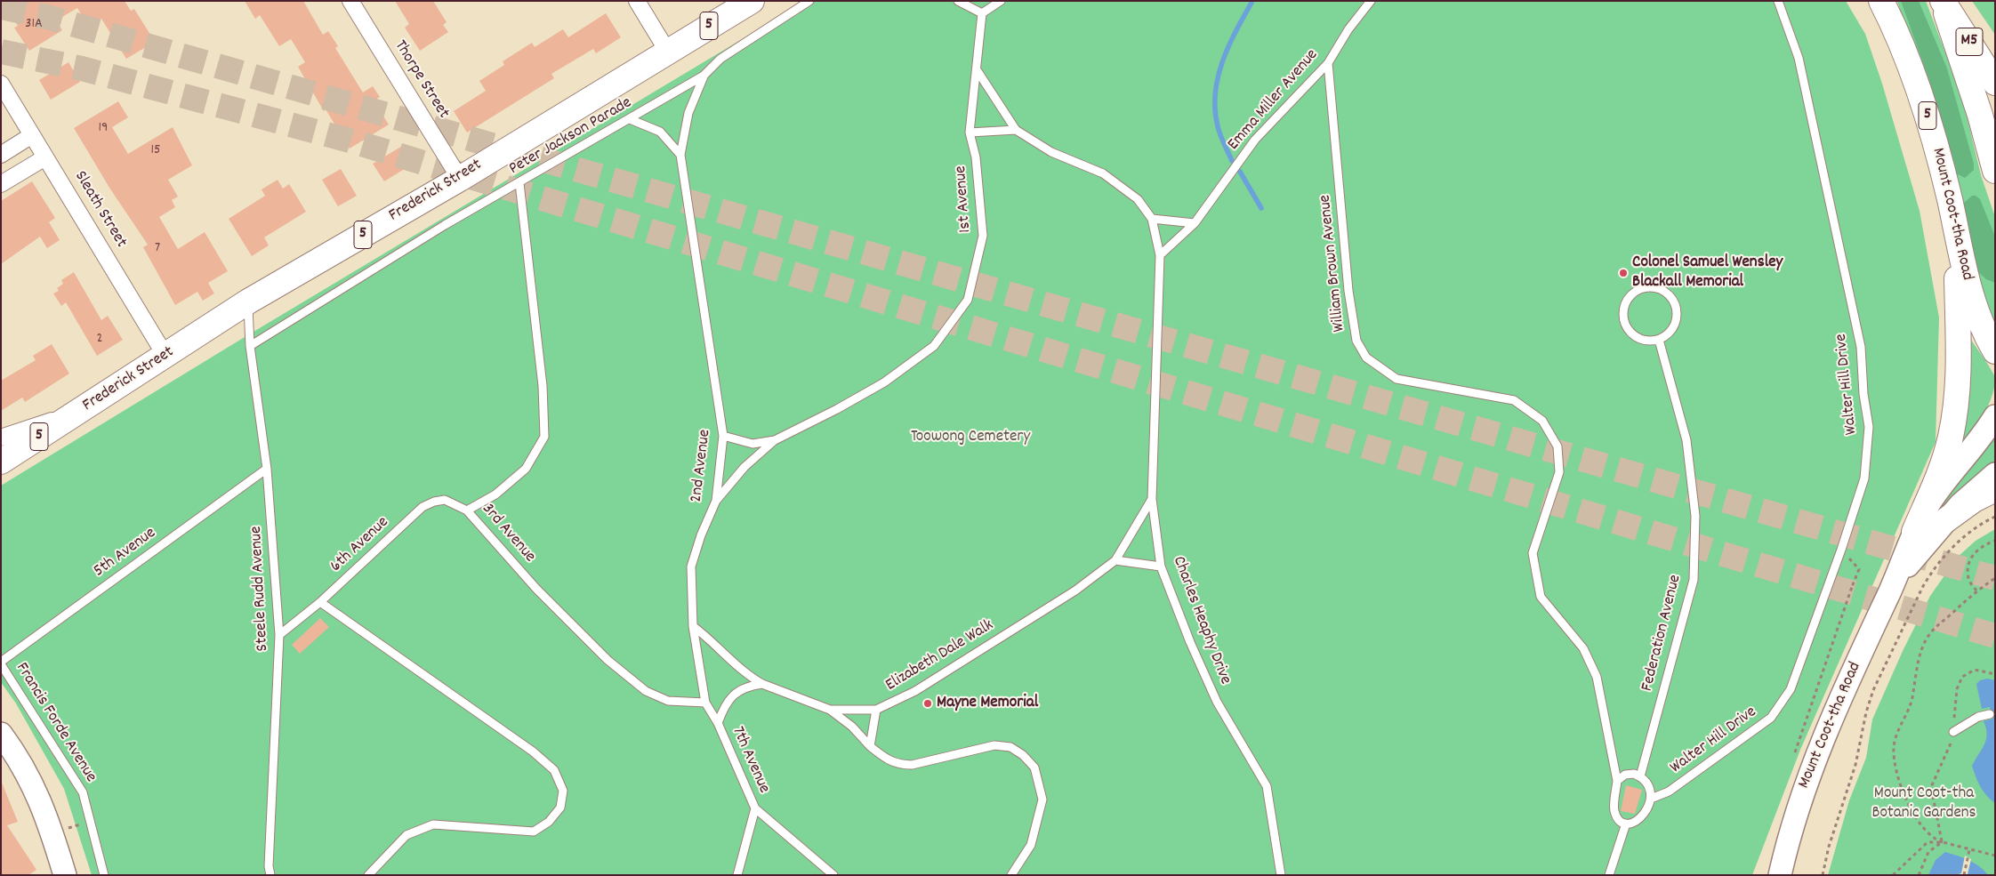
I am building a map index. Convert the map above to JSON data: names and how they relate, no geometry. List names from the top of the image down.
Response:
{
  "streets": {
    "highway": [
      "5",
      "M5",
      "Frederick Street",
      "Mount Coot-tha Road"
    ],
    "street": ["Thorpe Street", "Sleath Street"],
    "lane": [
      "Emma Miller Avenue",
      "Peter Jackson Parade",
      "1st Avenue",
      "William Brown Avenue",
      "Walter Hill Drive",
      "2nd Avenue",
      "3rd Avenue",
      "6th Avenue",
      "5th Avenue",
      "Steele Rudd Avenue",
      "Charles Heaphy Drive",
      "Federation Avenue",
      "Elizabeth Dale Walk",
      "Francis Forde Avenue",
      "7th Avenue"
    ]
  },
  "crossings": [
    ["Thorpe Street", "Frederick Street"],
    ["Emma Miller Avenue", "William Brown Avenue"],
    ["Emma Miller Avenue", "Charles Heaphy Drive"],
    ["Peter Jackson Parade", "3rd Avenue"],
    ["Peter Jackson Parade", "Steele Rudd Avenue"],
    ["Frederick Street", "Sleath Street"],
    ["Frederick Street", "Steele Rudd Avenue"],
    ["William Brown Avenue", "Walter Hill Drive"],
    ["William Brown Avenue", "Federation Avenue"],
    ["Walter Hill Drive", "Federation Avenue"],
    ["2nd Avenue", "3rd Avenue"],
    ["2nd Avenue", "Elizabeth Dale Walk"],
    ["2nd Avenue", "7th Avenue"],
    ["3rd Avenue", "6th Avenue"],
    ["6th Avenue", "Steele Rudd Avenue"],
    ["5th Avenue", "Steele Rudd Avenue"],
    ["5th Avenue", "Francis Forde Avenue"]
  ],
  "parks": ["Toowong Cemetery", "Mount Coot-tha Botanic Gardens"],
  "places": ["Colonel Samuel Wensley Blackall Memorial", "Mayne Memorial"],
  "house_numbers": [
    "31A",
    "19",
    "15",
    "7",
    "2"
  ]
}
